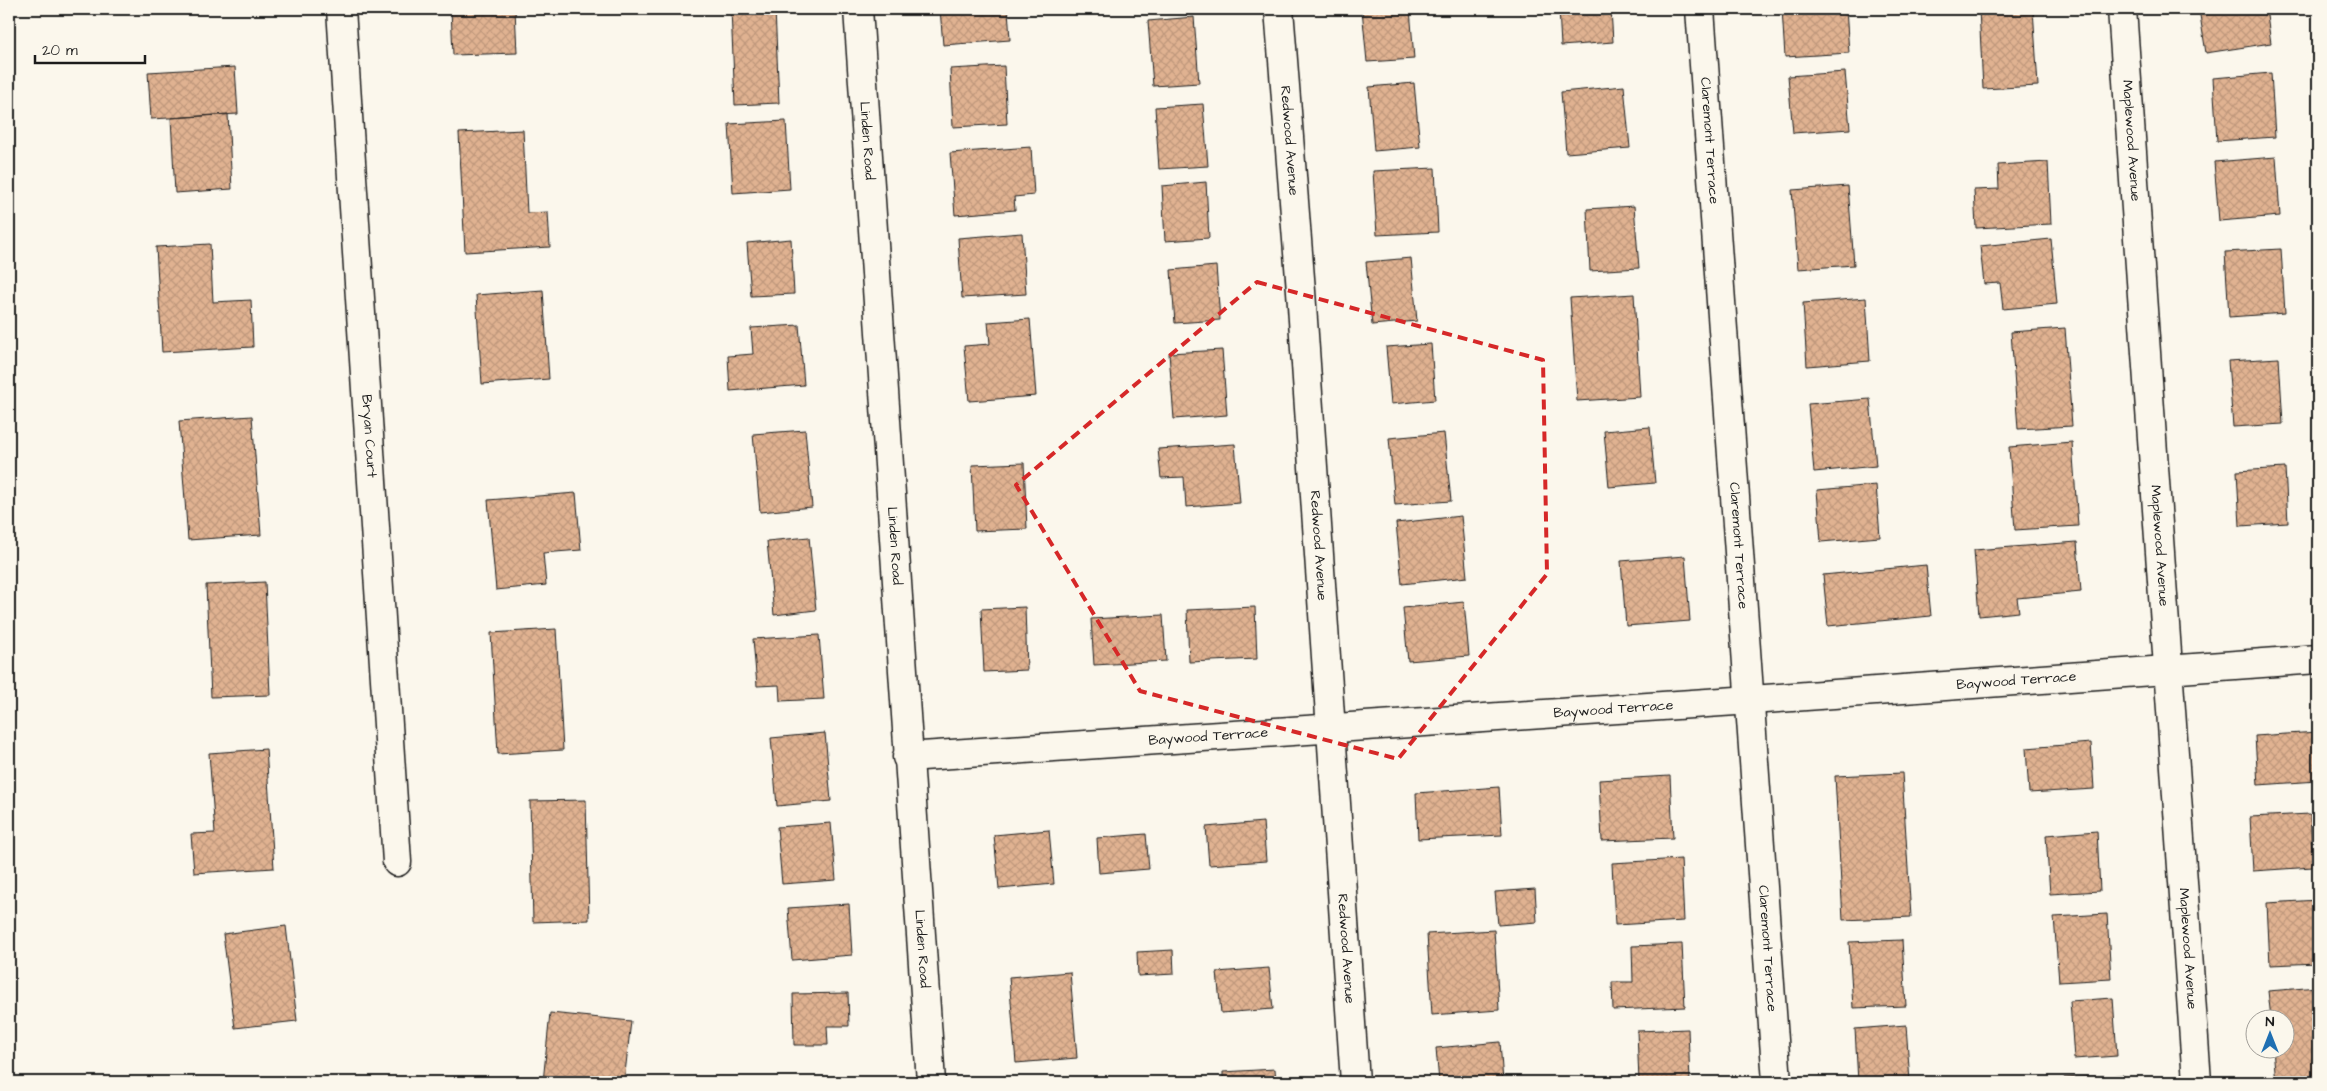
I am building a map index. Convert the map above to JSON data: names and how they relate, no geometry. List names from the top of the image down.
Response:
{
  "streets": {
    "street": [
      "Linden Road",
      "Redwood Avenue",
      "Claremont Terrace",
      "Maplewood Avenue",
      "Bryan Court",
      "Baywood Terrace"
    ]
  },
  "crossings": [
    ["Linden Road", "Baywood Terrace"],
    ["Redwood Avenue", "Baywood Terrace"],
    ["Claremont Terrace", "Baywood Terrace"],
    ["Maplewood Avenue", "Baywood Terrace"]
  ],
  "scale_bar": "20 m",
  "north": "top"
}
